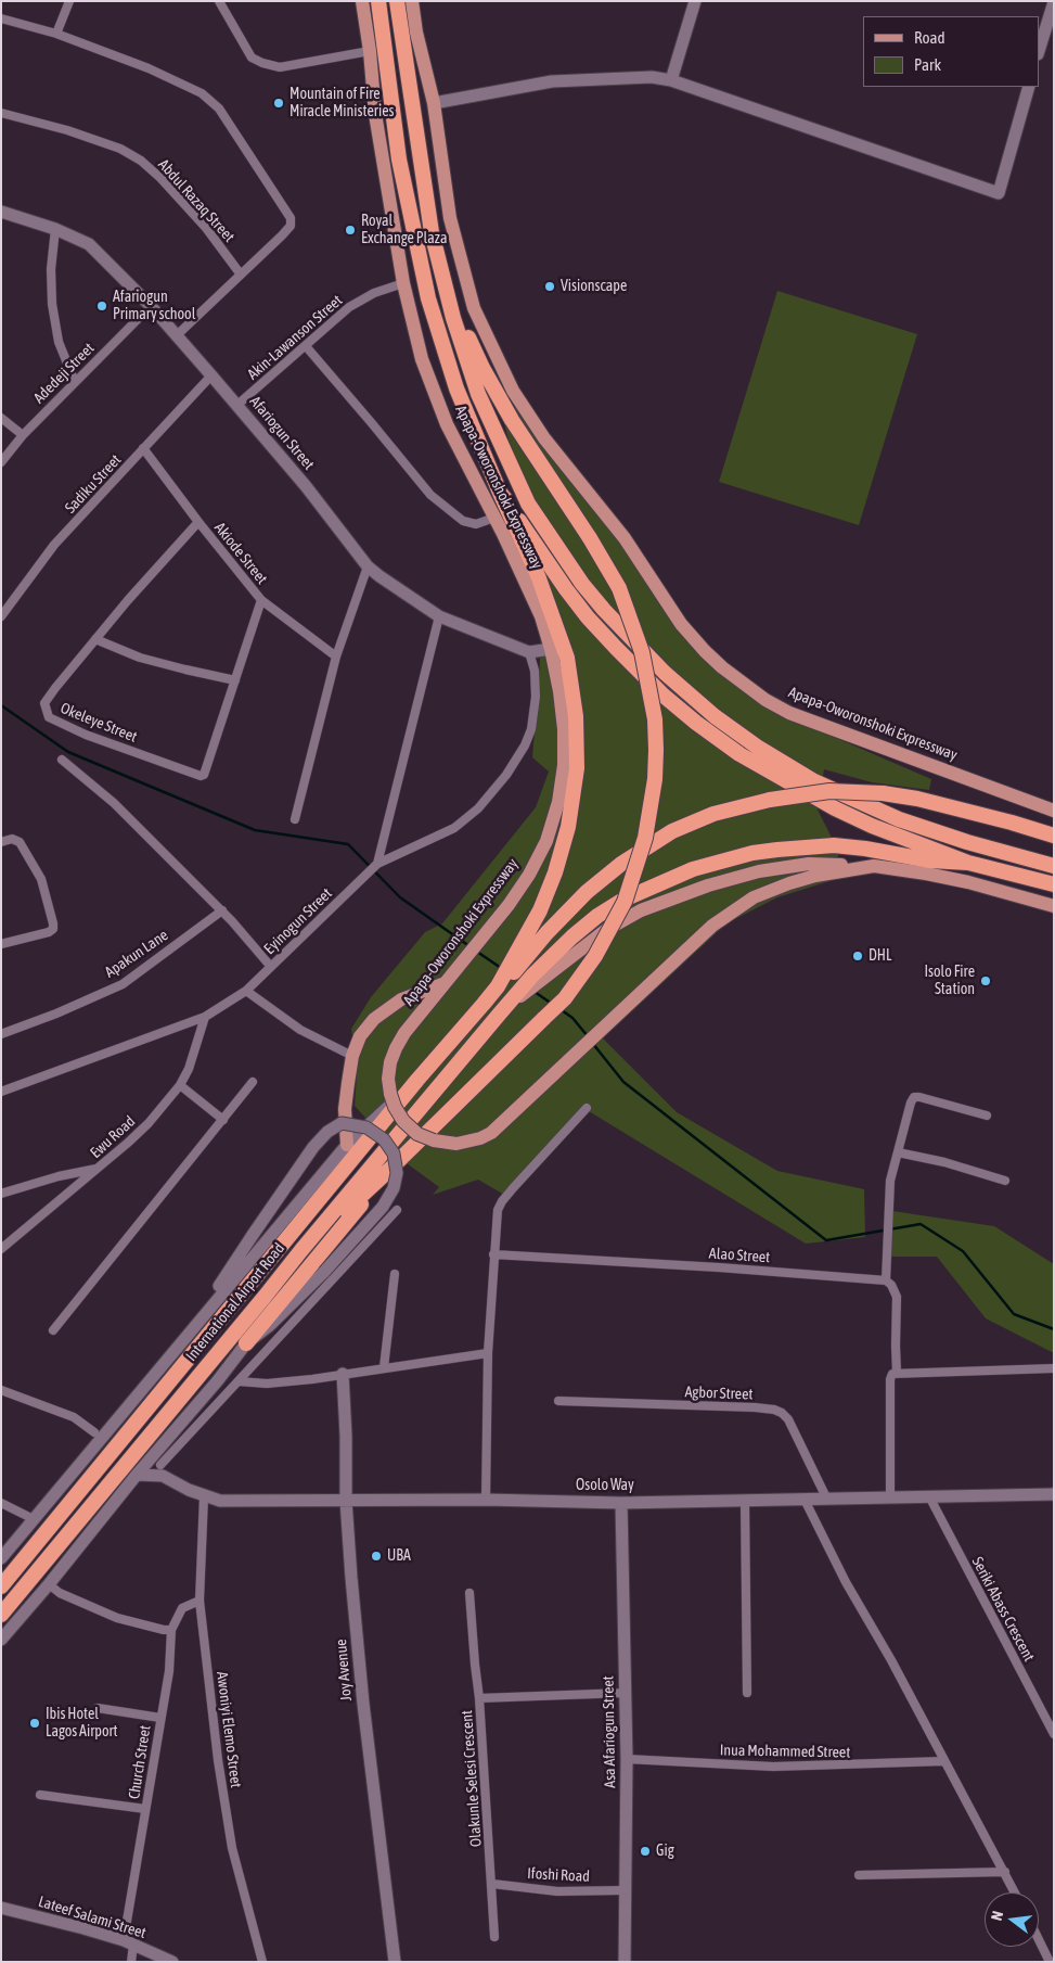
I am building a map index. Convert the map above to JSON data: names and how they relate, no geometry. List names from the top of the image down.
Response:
{
  "streets": {
    "highway": ["Apapa-Oworonshoki Expressway", "International Airport Road"],
    "street": [
      "Abdul Razaq Street",
      "Akin-Lawanson Street",
      "Adedeji Street",
      "Afariogun Street",
      "Sadiku Street",
      "Akiode Street",
      "Okeleye Street",
      "Eyinogun Street",
      "Apakun Lane",
      "Ewu Road",
      "Alao Street",
      "Agbor Street",
      "Osolo Way",
      "Seriki Abass Crescent",
      "Joy Avenue",
      "Awoniyi Elemo Street",
      "Asa Afariogun Street",
      "Inua Mohammed Street",
      "Church Street",
      "Olakunle Selesi Crescent",
      "Ifoshi Road",
      "Lateef Salami Street"
    ]
  },
  "crossings": [
    ["Akin-Lawanson Street", "Afariogun Street"],
    ["Akin-Lawanson Street", "Apapa-Oworonshoki Expressway"],
    ["Adedeji Street", "Afariogun Street"],
    ["Afariogun Street", "Sadiku Street"],
    ["Sadiku Street", "Akiode Street"],
    ["Apapa-Oworonshoki Expressway", "International Airport Road"],
    ["Akiode Street", "Okeleye Street"],
    ["Eyinogun Street", "Ewu Road"],
    ["Agbor Street", "Osolo Way"],
    ["Osolo Way", "Seriki Abass Crescent"],
    ["Osolo Way", "Joy Avenue"],
    ["Osolo Way", "Awoniyi Elemo Street"],
    ["Osolo Way", "Asa Afariogun Street"],
    ["Awoniyi Elemo Street", "Church Street"],
    ["Asa Afariogun Street", "Inua Mohammed Street"],
    ["Asa Afariogun Street", "Olakunle Selesi Crescent"],
    ["Asa Afariogun Street", "Ifoshi Road"],
    ["Church Street", "Lateef Salami Street"],
    ["Olakunle Selesi Crescent", "Ifoshi Road"]
  ],
  "places": [
    "Mountain of Fire Miracle Ministeries",
    "Royal Exchange Plaza",
    "Visionscape",
    "Afariogun Primary school",
    "DHL",
    "Isolo Fire Station",
    "UBA",
    "Ibis Hotel Lagos Airport",
    "Gig"
  ],
  "legend": ["Road", "Park"],
  "north": "left"
}
